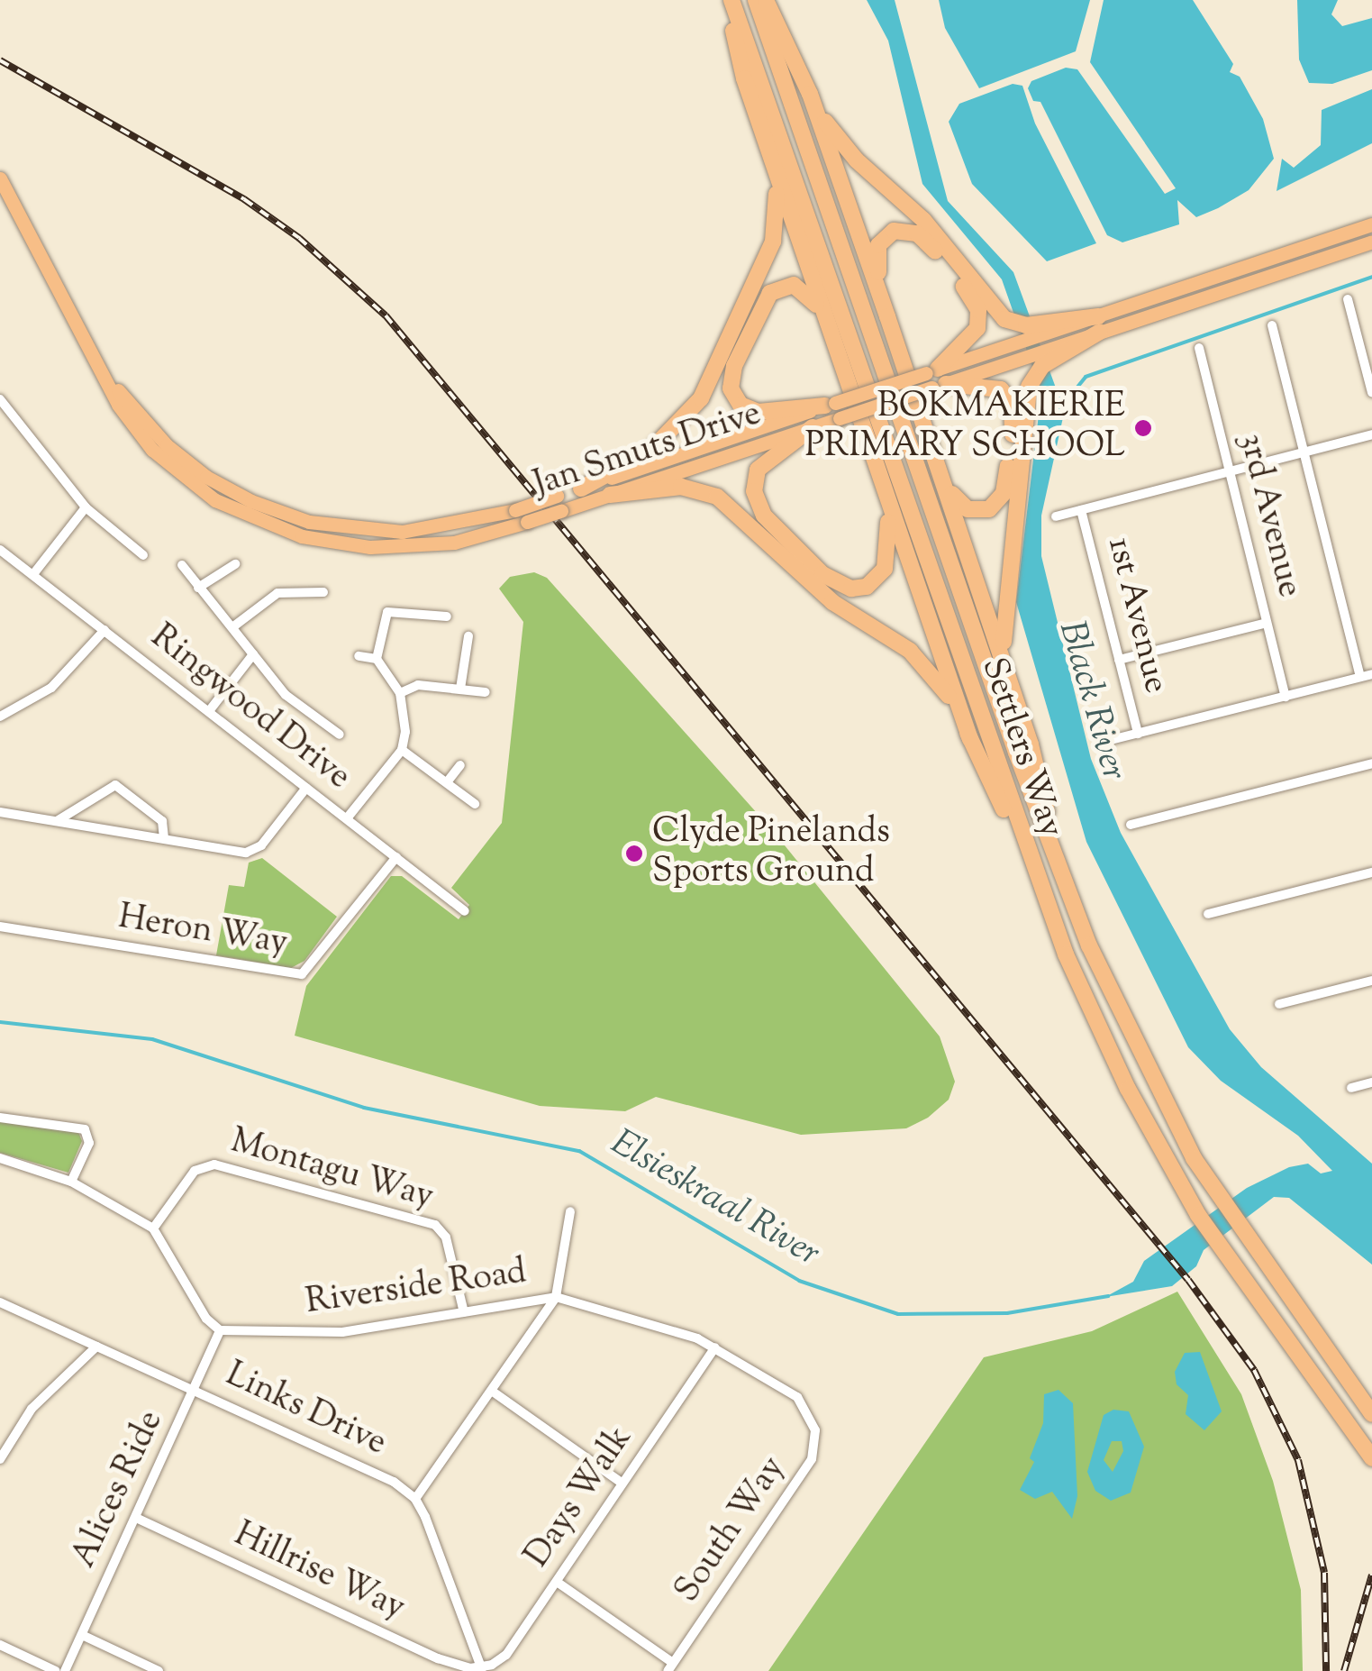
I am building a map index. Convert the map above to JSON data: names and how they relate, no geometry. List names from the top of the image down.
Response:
{
  "streets": {
    "highway": ["Settlers Way"],
    "main road": ["Jan Smuts Drive"],
    "street": [
      "3rd Avenue",
      "1st Avenue",
      "Ringwood Drive",
      "Heron Way",
      "Montagu Way",
      "Riverside Road",
      "Links Drive",
      "Alices Ride",
      "Days Walk",
      "South Way",
      "Hillrise Way"
    ]
  },
  "crossings": [
    ["Ringwood Drive", "Heron Way"],
    ["Montagu Way", "Riverside Road"],
    ["Riverside Road", "Alices Ride"],
    ["Riverside Road", "Days Walk"],
    ["Riverside Road", "South Way"],
    ["Links Drive", "Alices Ride"],
    ["Alices Ride", "Hillrise Way"],
    ["Days Walk", "Hillrise Way"]
  ],
  "water": ["Black River", "Elsieskraal River"],
  "places": ["BOKMAKIERIE PRIMARY SCHOOL", "Clyde Pinelands Sports Ground"]
}
